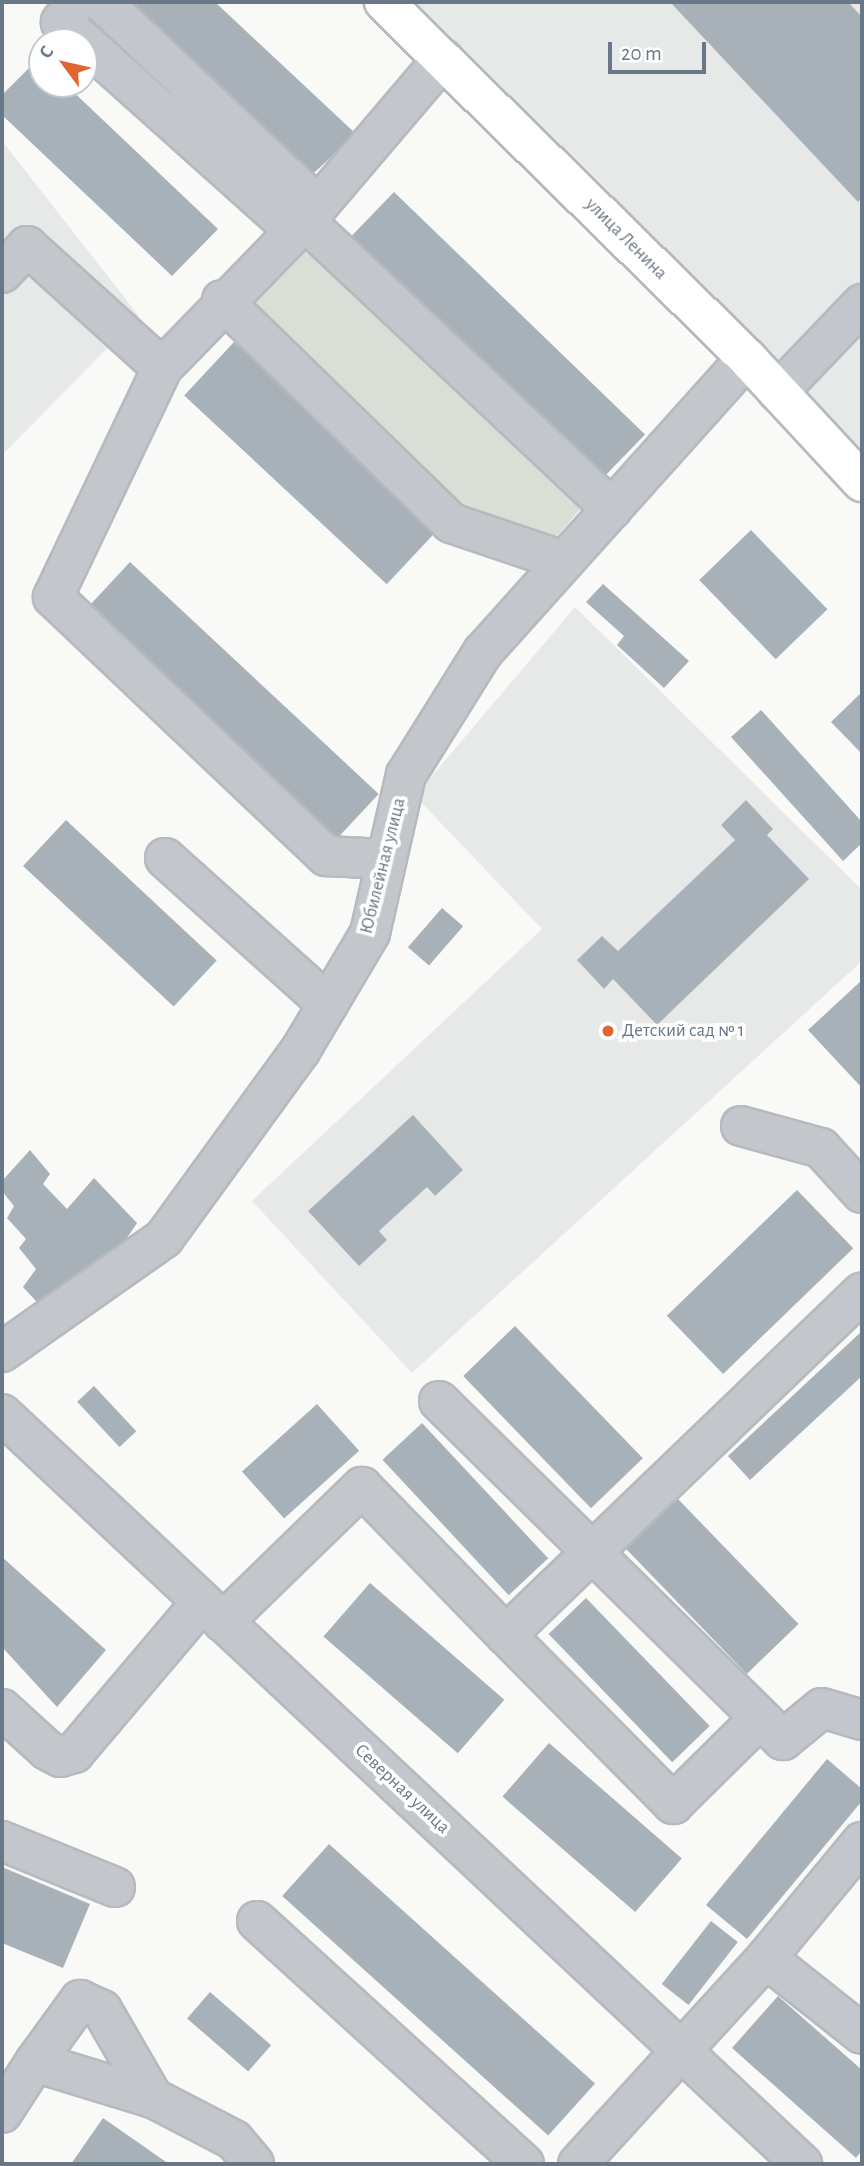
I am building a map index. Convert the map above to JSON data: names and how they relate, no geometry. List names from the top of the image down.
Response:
{
  "streets": {
    "main road": ["улица Ленина"],
    "street": ["Юбилейная улица", "Северная улица"]
  },
  "crossings": [
    ["улица Ленина", "Юбилейная улица"]
  ],
  "places": ["Детский сад № 1"],
  "scale_bar": "20 m",
  "north": "top left"
}
